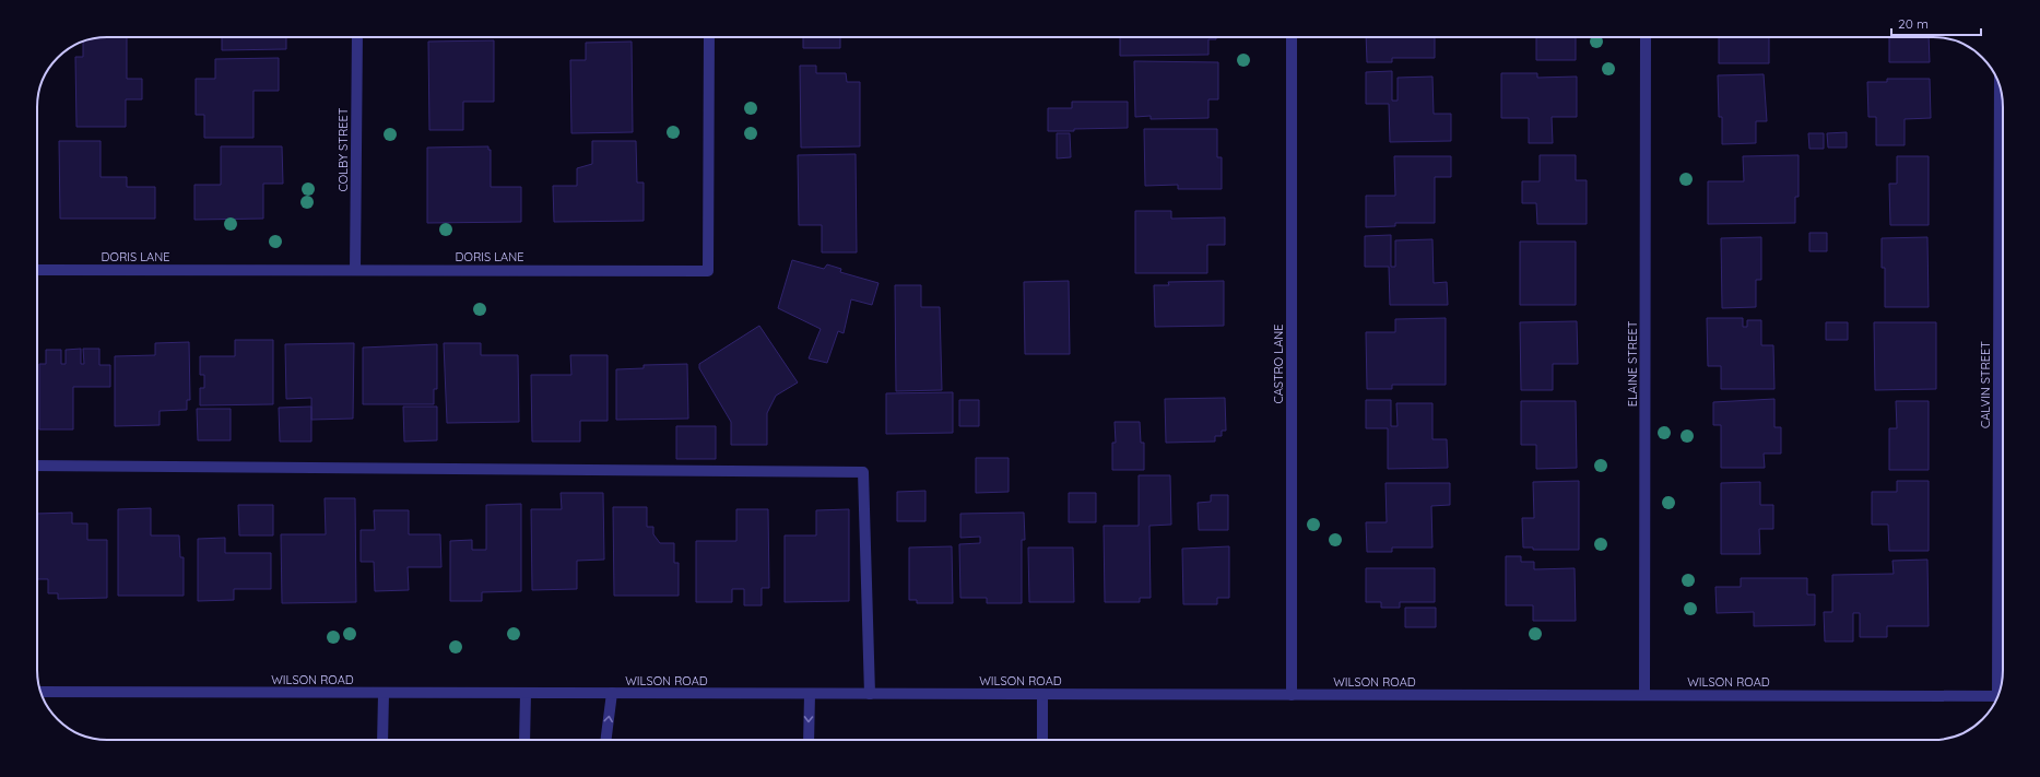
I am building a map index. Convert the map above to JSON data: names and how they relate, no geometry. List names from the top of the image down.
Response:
{
  "streets": {
    "street": [
      "COLBY STREET",
      "DORIS LANE",
      "CASTRO LANE",
      "ELAINE STREET",
      "CALVIN STREET",
      "WILSON ROAD"
    ]
  },
  "crossings": [
    ["COLBY STREET", "DORIS LANE"],
    ["CASTRO LANE", "WILSON ROAD"],
    ["ELAINE STREET", "WILSON ROAD"]
  ],
  "scale_bar": "20 m"
}
